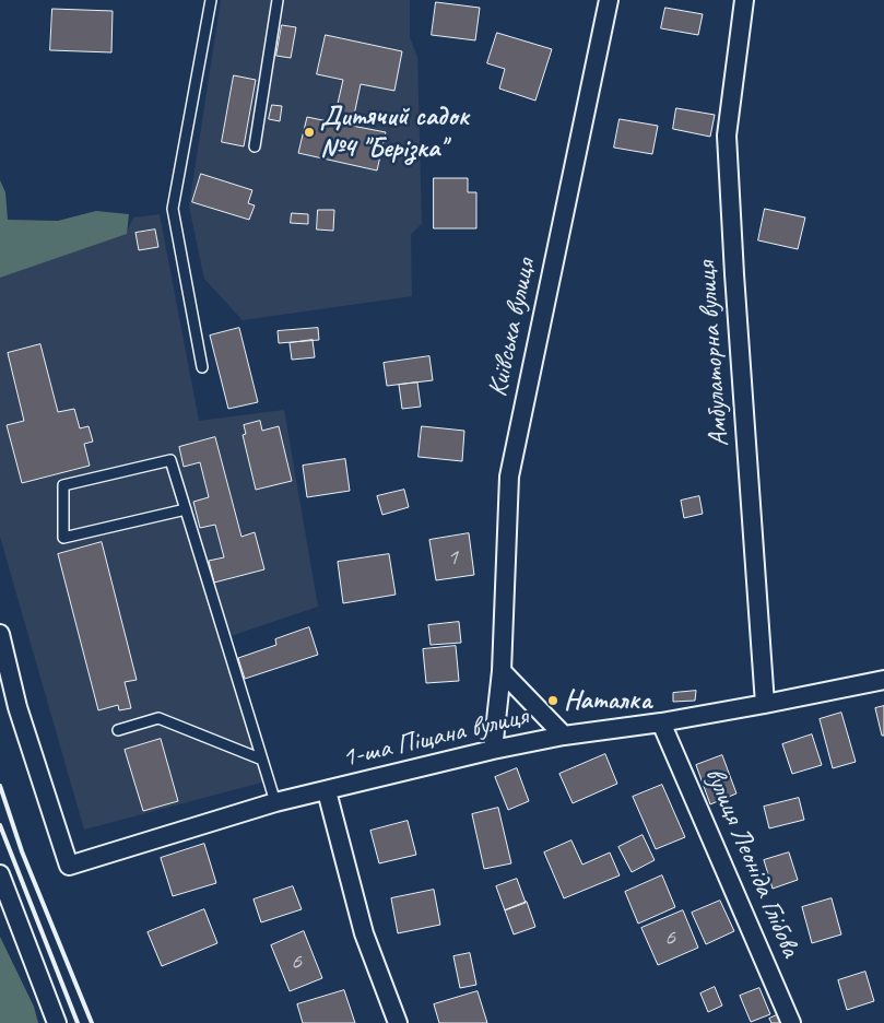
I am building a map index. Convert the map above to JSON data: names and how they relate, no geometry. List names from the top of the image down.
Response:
{
  "streets": {
    "street": [
      "Київська вулиця",
      "Амбулаторна вулиця",
      "1-ша Піщана вулиця",
      "вулиця Леоніда Глібова"
    ]
  },
  "crossings": [
    ["Київська вулиця", "1-ша Піщана вулиця"],
    ["Амбулаторна вулиця", "1-ша Піщана вулиця"],
    ["1-ша Піщана вулиця", "вулиця Леоніда Глібова"]
  ],
  "places": ["Дитячий садок №4 \"Берізка\"", "Наталка"],
  "house_numbers": ["1", "6", "6"]
}
